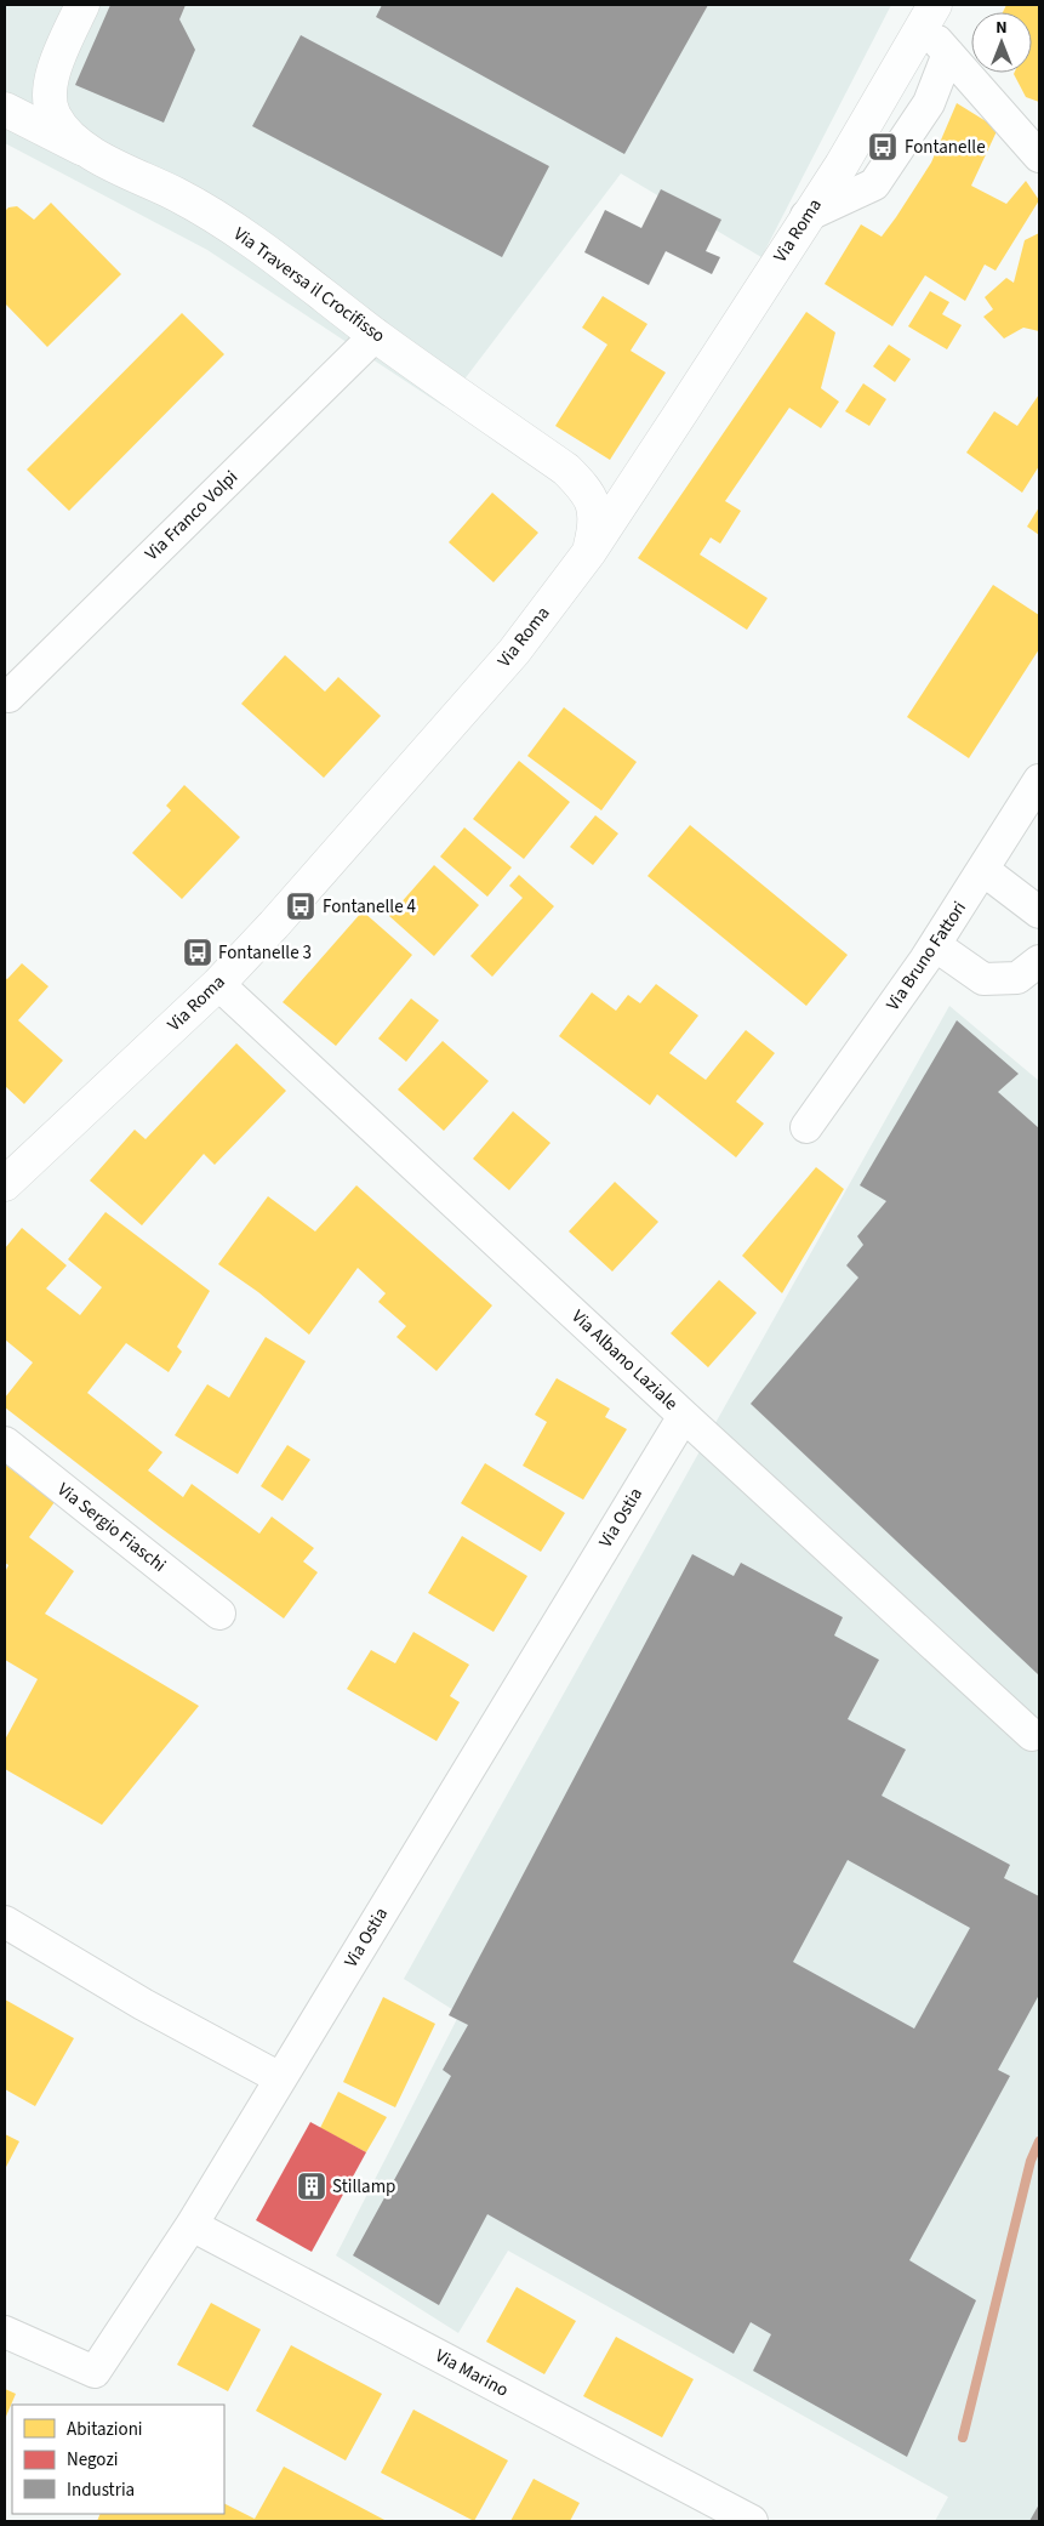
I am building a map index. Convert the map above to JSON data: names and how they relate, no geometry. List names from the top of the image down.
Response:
{
  "streets": {
    "main road": ["Via Roma", "Via Traversa il Crocifisso"],
    "street": [
      "Via Franco Volpi",
      "Via Bruno Fattori",
      "Via Albano Laziale",
      "Via Ostia",
      "Via Sergio Fiaschi",
      "Via Marino"
    ]
  },
  "crossings": [
    ["Via Roma", "Via Traversa il Crocifisso"],
    ["Via Roma", "Via Albano Laziale"],
    ["Via Traversa il Crocifisso", "Via Franco Volpi"],
    ["Via Albano Laziale", "Via Ostia"],
    ["Via Ostia", "Via Marino"]
  ],
  "places": {
    "bus stop": ["Fontanelle", "Fontanelle 4", "Fontanelle 3"],
    "building": ["Stillamp"]
  },
  "legend": ["Abitazioni", "Negozi", "Industria"],
  "north": "top"
}
